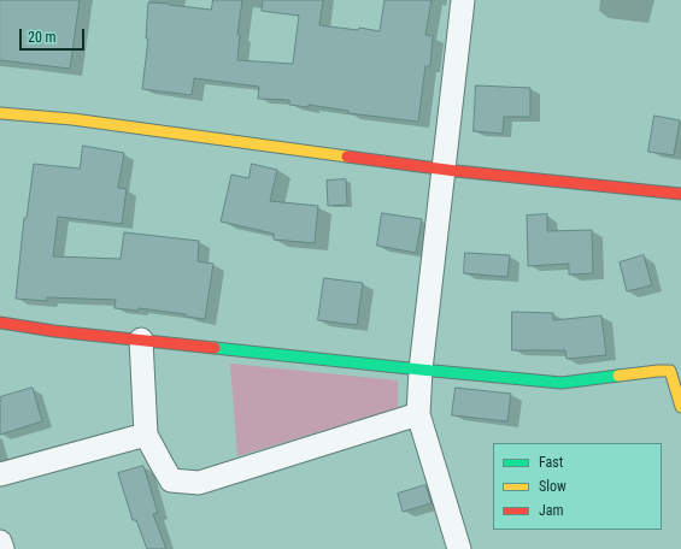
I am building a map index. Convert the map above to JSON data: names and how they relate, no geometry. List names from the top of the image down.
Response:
{
  "legend": ["Fast", "Slow", "Jam"],
  "scale_bar": "20 m"
}
